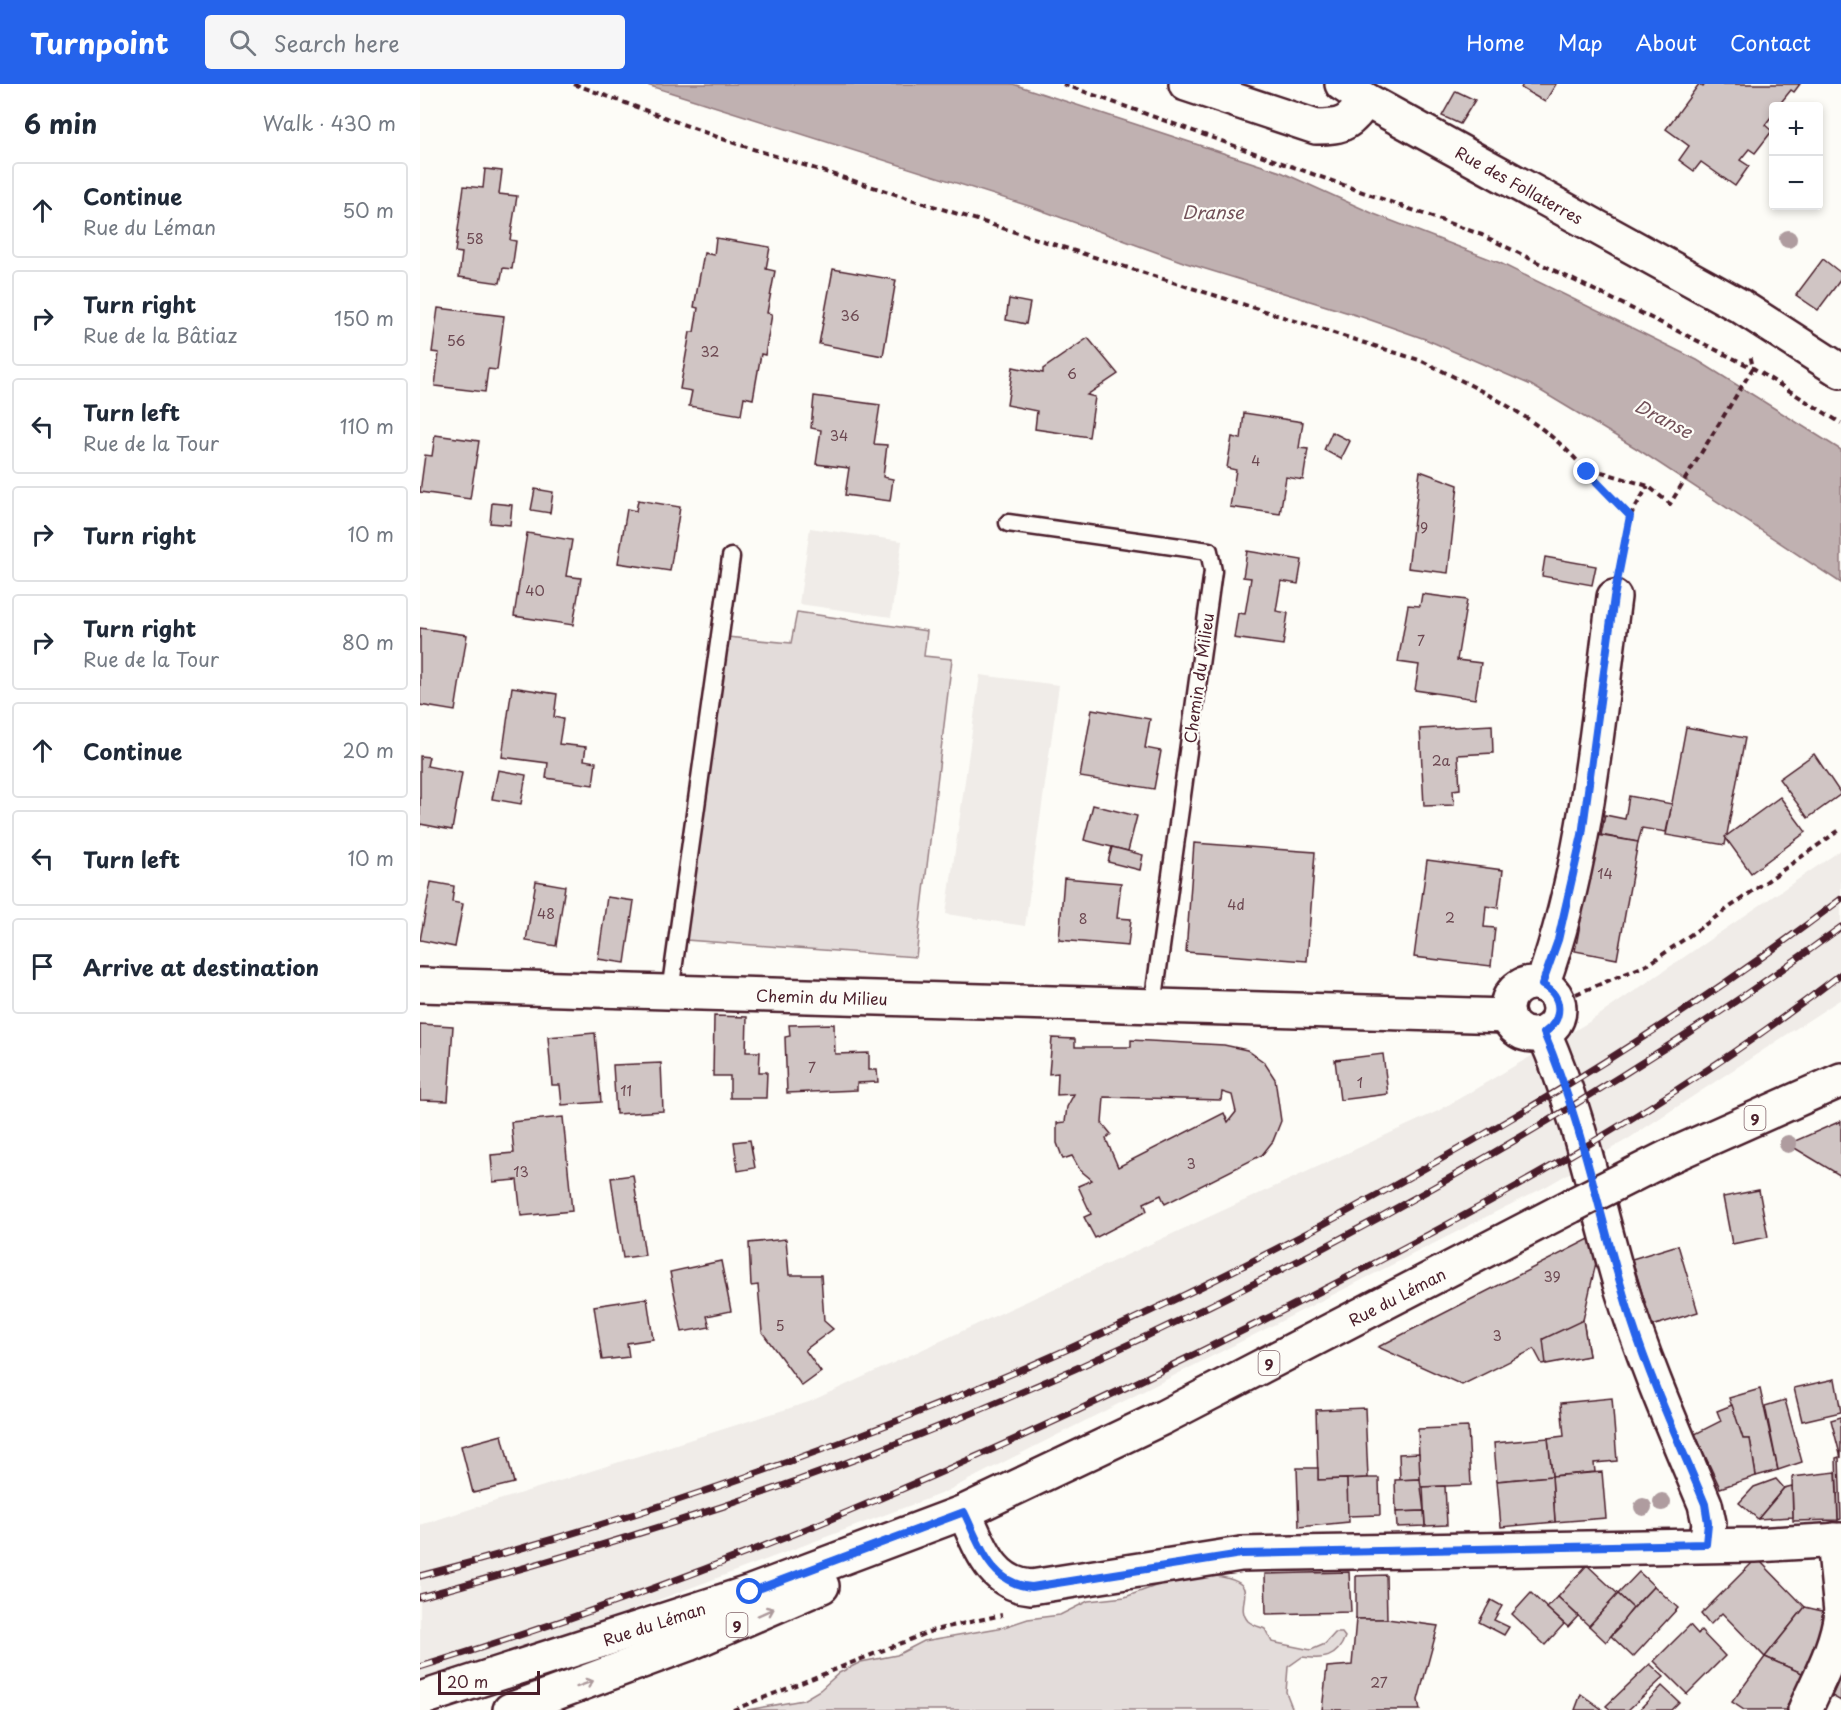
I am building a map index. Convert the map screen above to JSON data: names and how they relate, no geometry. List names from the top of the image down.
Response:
{
  "streets": {
    "street": [
      "Rue des Follaterres",
      "Chemin du Milieu",
      "9",
      "Rue du Léman"
    ]
  },
  "water": ["Dranse"],
  "house_numbers": [
    "58",
    "36",
    "56",
    "32",
    "6",
    "34",
    "4",
    "9",
    "40",
    "7",
    "2a",
    "14",
    "4d",
    "48",
    "2",
    "8",
    "7",
    "1",
    "11",
    "3",
    "13",
    "39",
    "5",
    "3",
    "27"
  ],
  "scale_bar": "20 m",
  "page": {
    "header": "Turnpoint",
    "search": "Search here",
    "nav": [
      "Home",
      "Map",
      "About",
      "Contact"
    ],
    "heading": ["6 min", "Walk · 430 m"],
    "map_buttons": ["+", "−"],
    "list": [
      ["Continue", "Rue du Léman", "50 m"],
      ["Turn right", "Rue de la Bâtiaz", "150 m"],
      ["Turn left", "Rue de la Tour", "110 m"],
      ["Turn right", "10 m"],
      ["Turn right", "Rue de la Tour", "80 m"],
      ["Continue", "20 m"],
      ["Turn left", "10 m"],
      "Arrive at destination"
    ],
    "scale": "20 m"
  }
}
